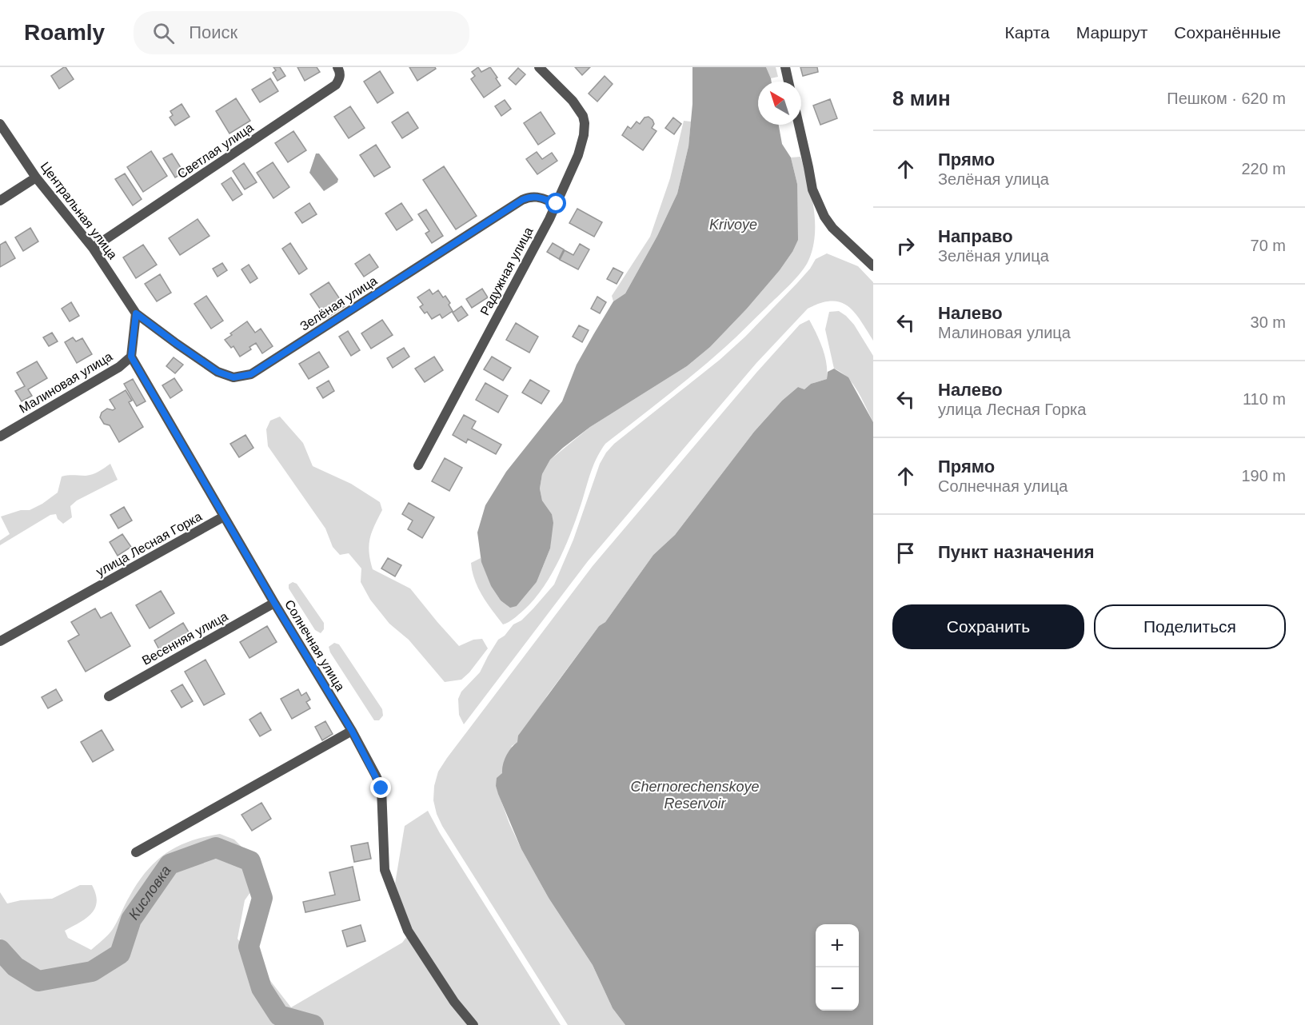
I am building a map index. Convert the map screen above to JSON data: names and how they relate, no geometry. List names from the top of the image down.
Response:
{
  "streets": {
    "street": [
      "Светлая улица",
      "Центральная улица",
      "Радужная улица",
      "Зелёная улица",
      "Малиновая улица",
      "улица Лесная Горка",
      "Весенняя улица",
      "Солнечная улица"
    ]
  },
  "crossings": [
    ["Светлая улица", "Центральная улица"],
    ["Центральная улица", "Зелёная улица"],
    ["Центральная улица", "Малиновая улица"],
    ["Радужная улица", "Зелёная улица"],
    ["Зелёная улица", "Малиновая улица"],
    ["Малиновая улица", "улица Лесная Горка"],
    ["улица Лесная Горка", "Солнечная улица"],
    ["Весенняя улица", "Солнечная улица"]
  ],
  "water": ["Krivoye", "Chernorechenskoye Reservoir", "Кисловка"],
  "north": "top left",
  "page": {
    "header": "Roamly",
    "search": "Поиск",
    "nav": ["Карта", "Маршрут", "Сохранённые"],
    "heading": ["8 мин", "Пешком · 620 m"],
    "list": [
      ["Прямо", "Зелёная улица", "220 m"],
      ["Направо", "Зелёная улица", "70 m"],
      ["Налево", "Малиновая улица", "30 m"],
      ["Налево", "улица Лесная Горка", "110 m"],
      ["Прямо", "Солнечная улица", "190 m"],
      "Пункт назначения"
    ],
    "buttons": ["Сохранить", "Поделиться"],
    "map_buttons": ["+", "−"]
  }
}
